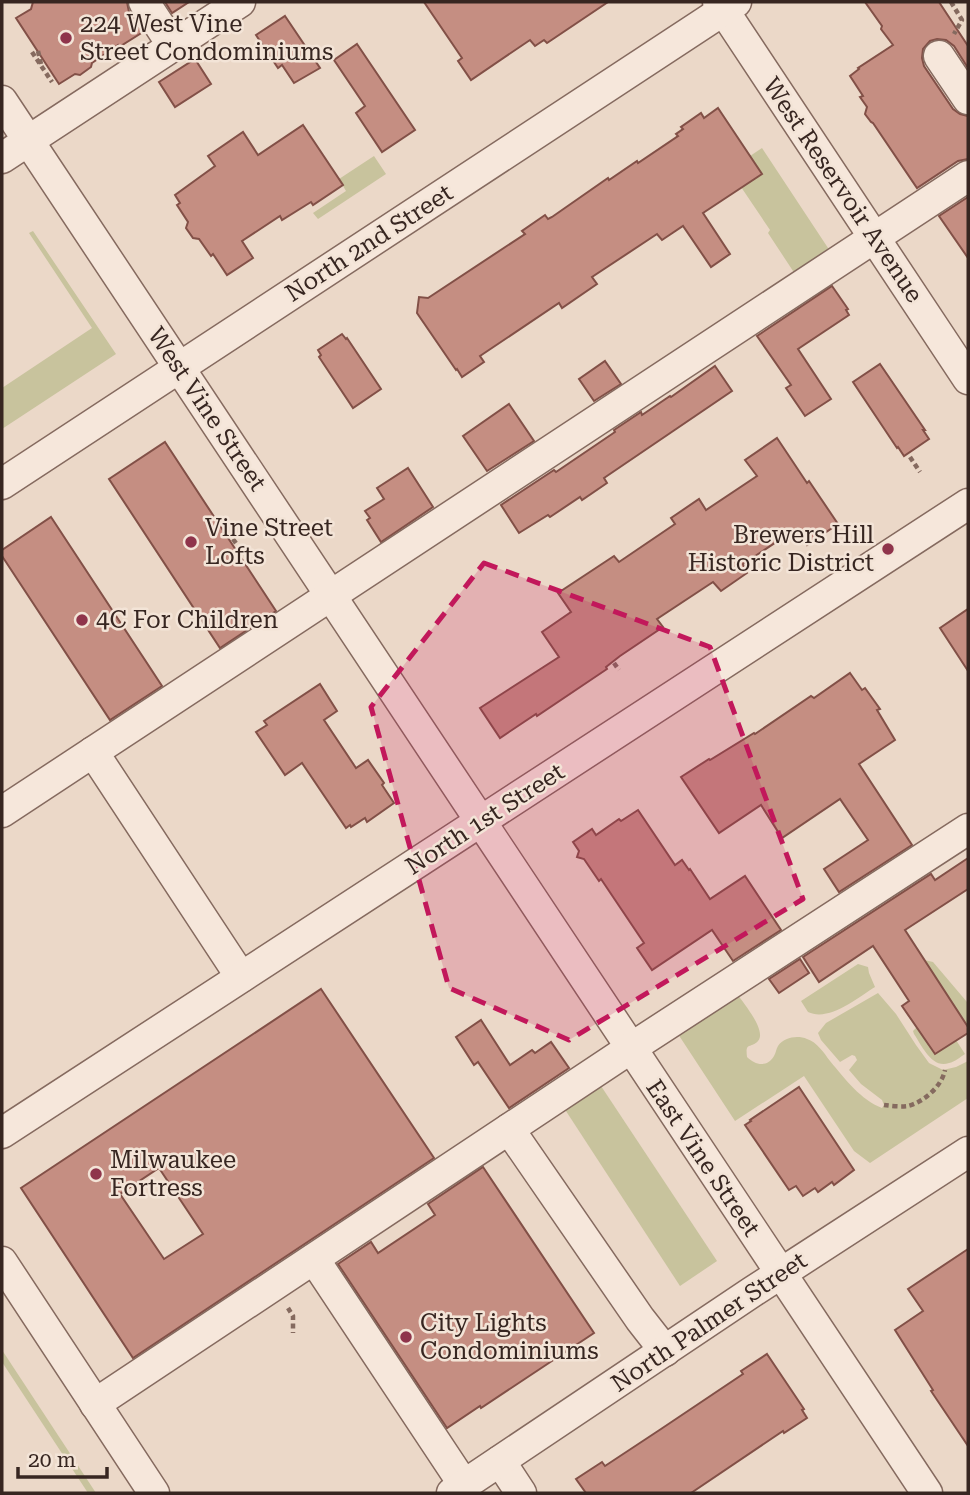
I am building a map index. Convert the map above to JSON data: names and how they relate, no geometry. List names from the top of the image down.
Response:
{
  "streets": {
    "street": [
      "West Reservoir Avenue",
      "North 2nd Street",
      "West Vine Street",
      "North 1st Street",
      "East Vine Street",
      "North Palmer Street"
    ]
  },
  "crossings": [
    ["West Reservoir Avenue", "North 2nd Street"],
    ["North 2nd Street", "West Vine Street"],
    ["West Vine Street", "North 1st Street"],
    ["West Vine Street", "East Vine Street"],
    ["North 1st Street", "East Vine Street"],
    ["East Vine Street", "North Palmer Street"]
  ],
  "places": [
    "224 West Vine Street Condominiums",
    "Vine Street Lofts",
    "Brewers Hill Historic District",
    "4C For Children",
    "Milwaukee Fortress",
    "City Lights Condominiums"
  ],
  "scale_bar": "20 m"
}
